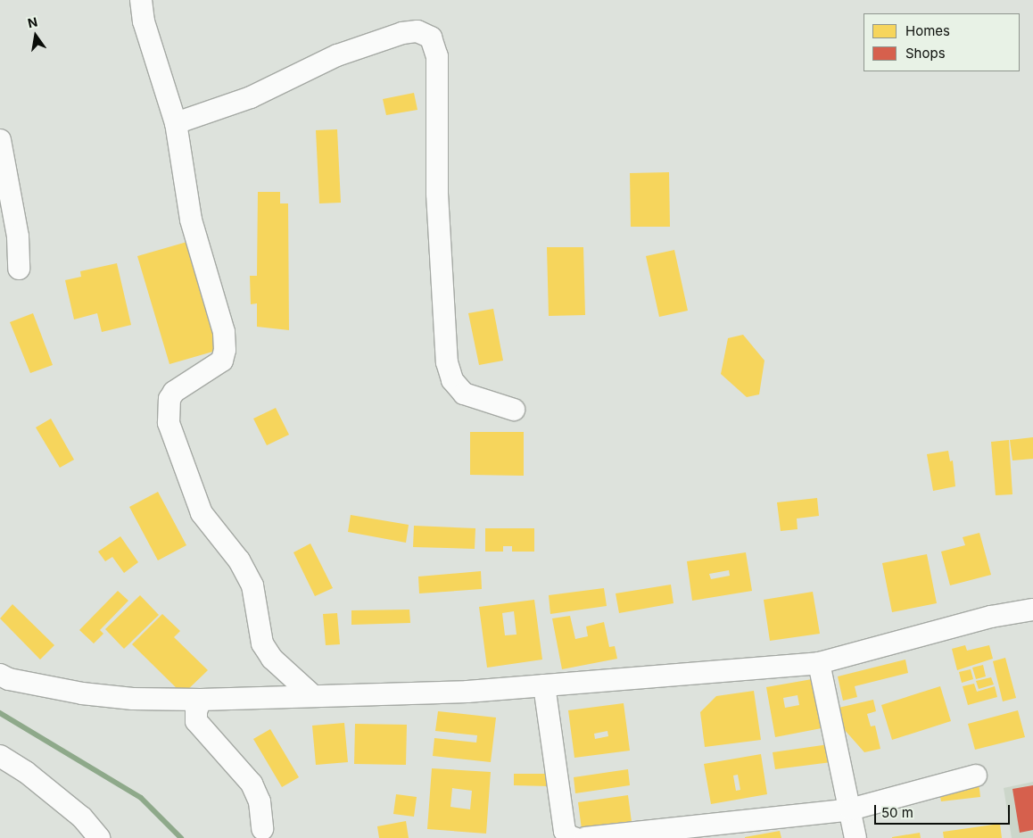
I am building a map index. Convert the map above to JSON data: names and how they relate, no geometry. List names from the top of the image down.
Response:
{
  "legend": ["Homes", "Shops"],
  "scale_bar": "50 m",
  "north": "top"
}
